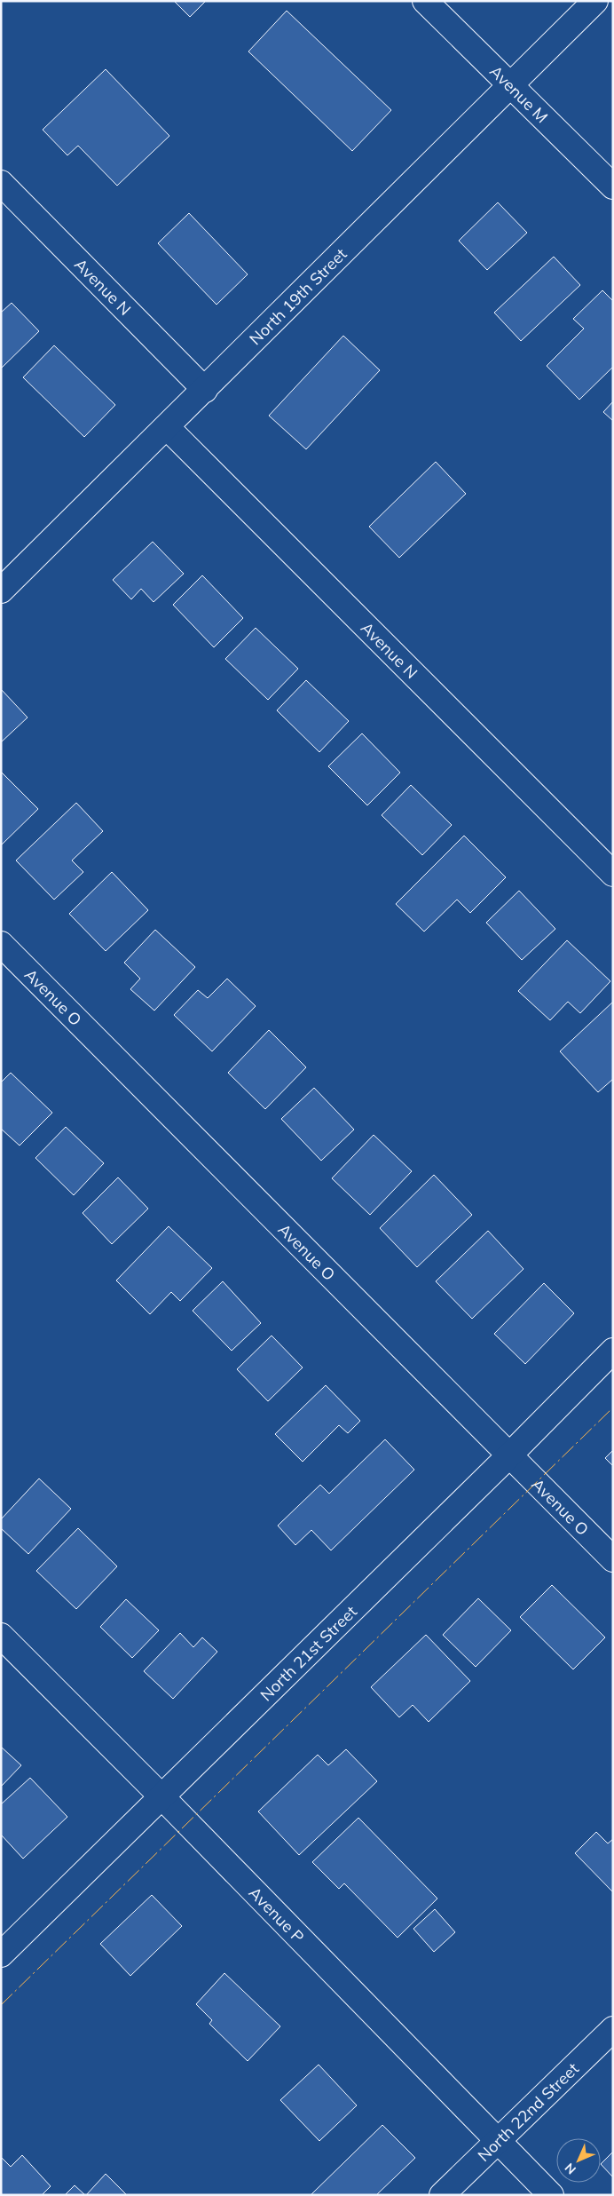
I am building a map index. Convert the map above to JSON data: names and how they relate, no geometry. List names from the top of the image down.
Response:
{
  "streets": {
    "street": [
      "Avenue M",
      "Avenue N",
      "North 19th Street",
      "Avenue O",
      "North 21st Street",
      "Avenue P",
      "North 22nd Street"
    ]
  },
  "crossings": [
    ["Avenue M", "North 19th Street"],
    ["Avenue N", "North 19th Street"],
    ["Avenue O", "North 21st Street"],
    ["North 21st Street", "Avenue P"],
    ["Avenue P", "North 22nd Street"]
  ],
  "north": "bottom left"
}
